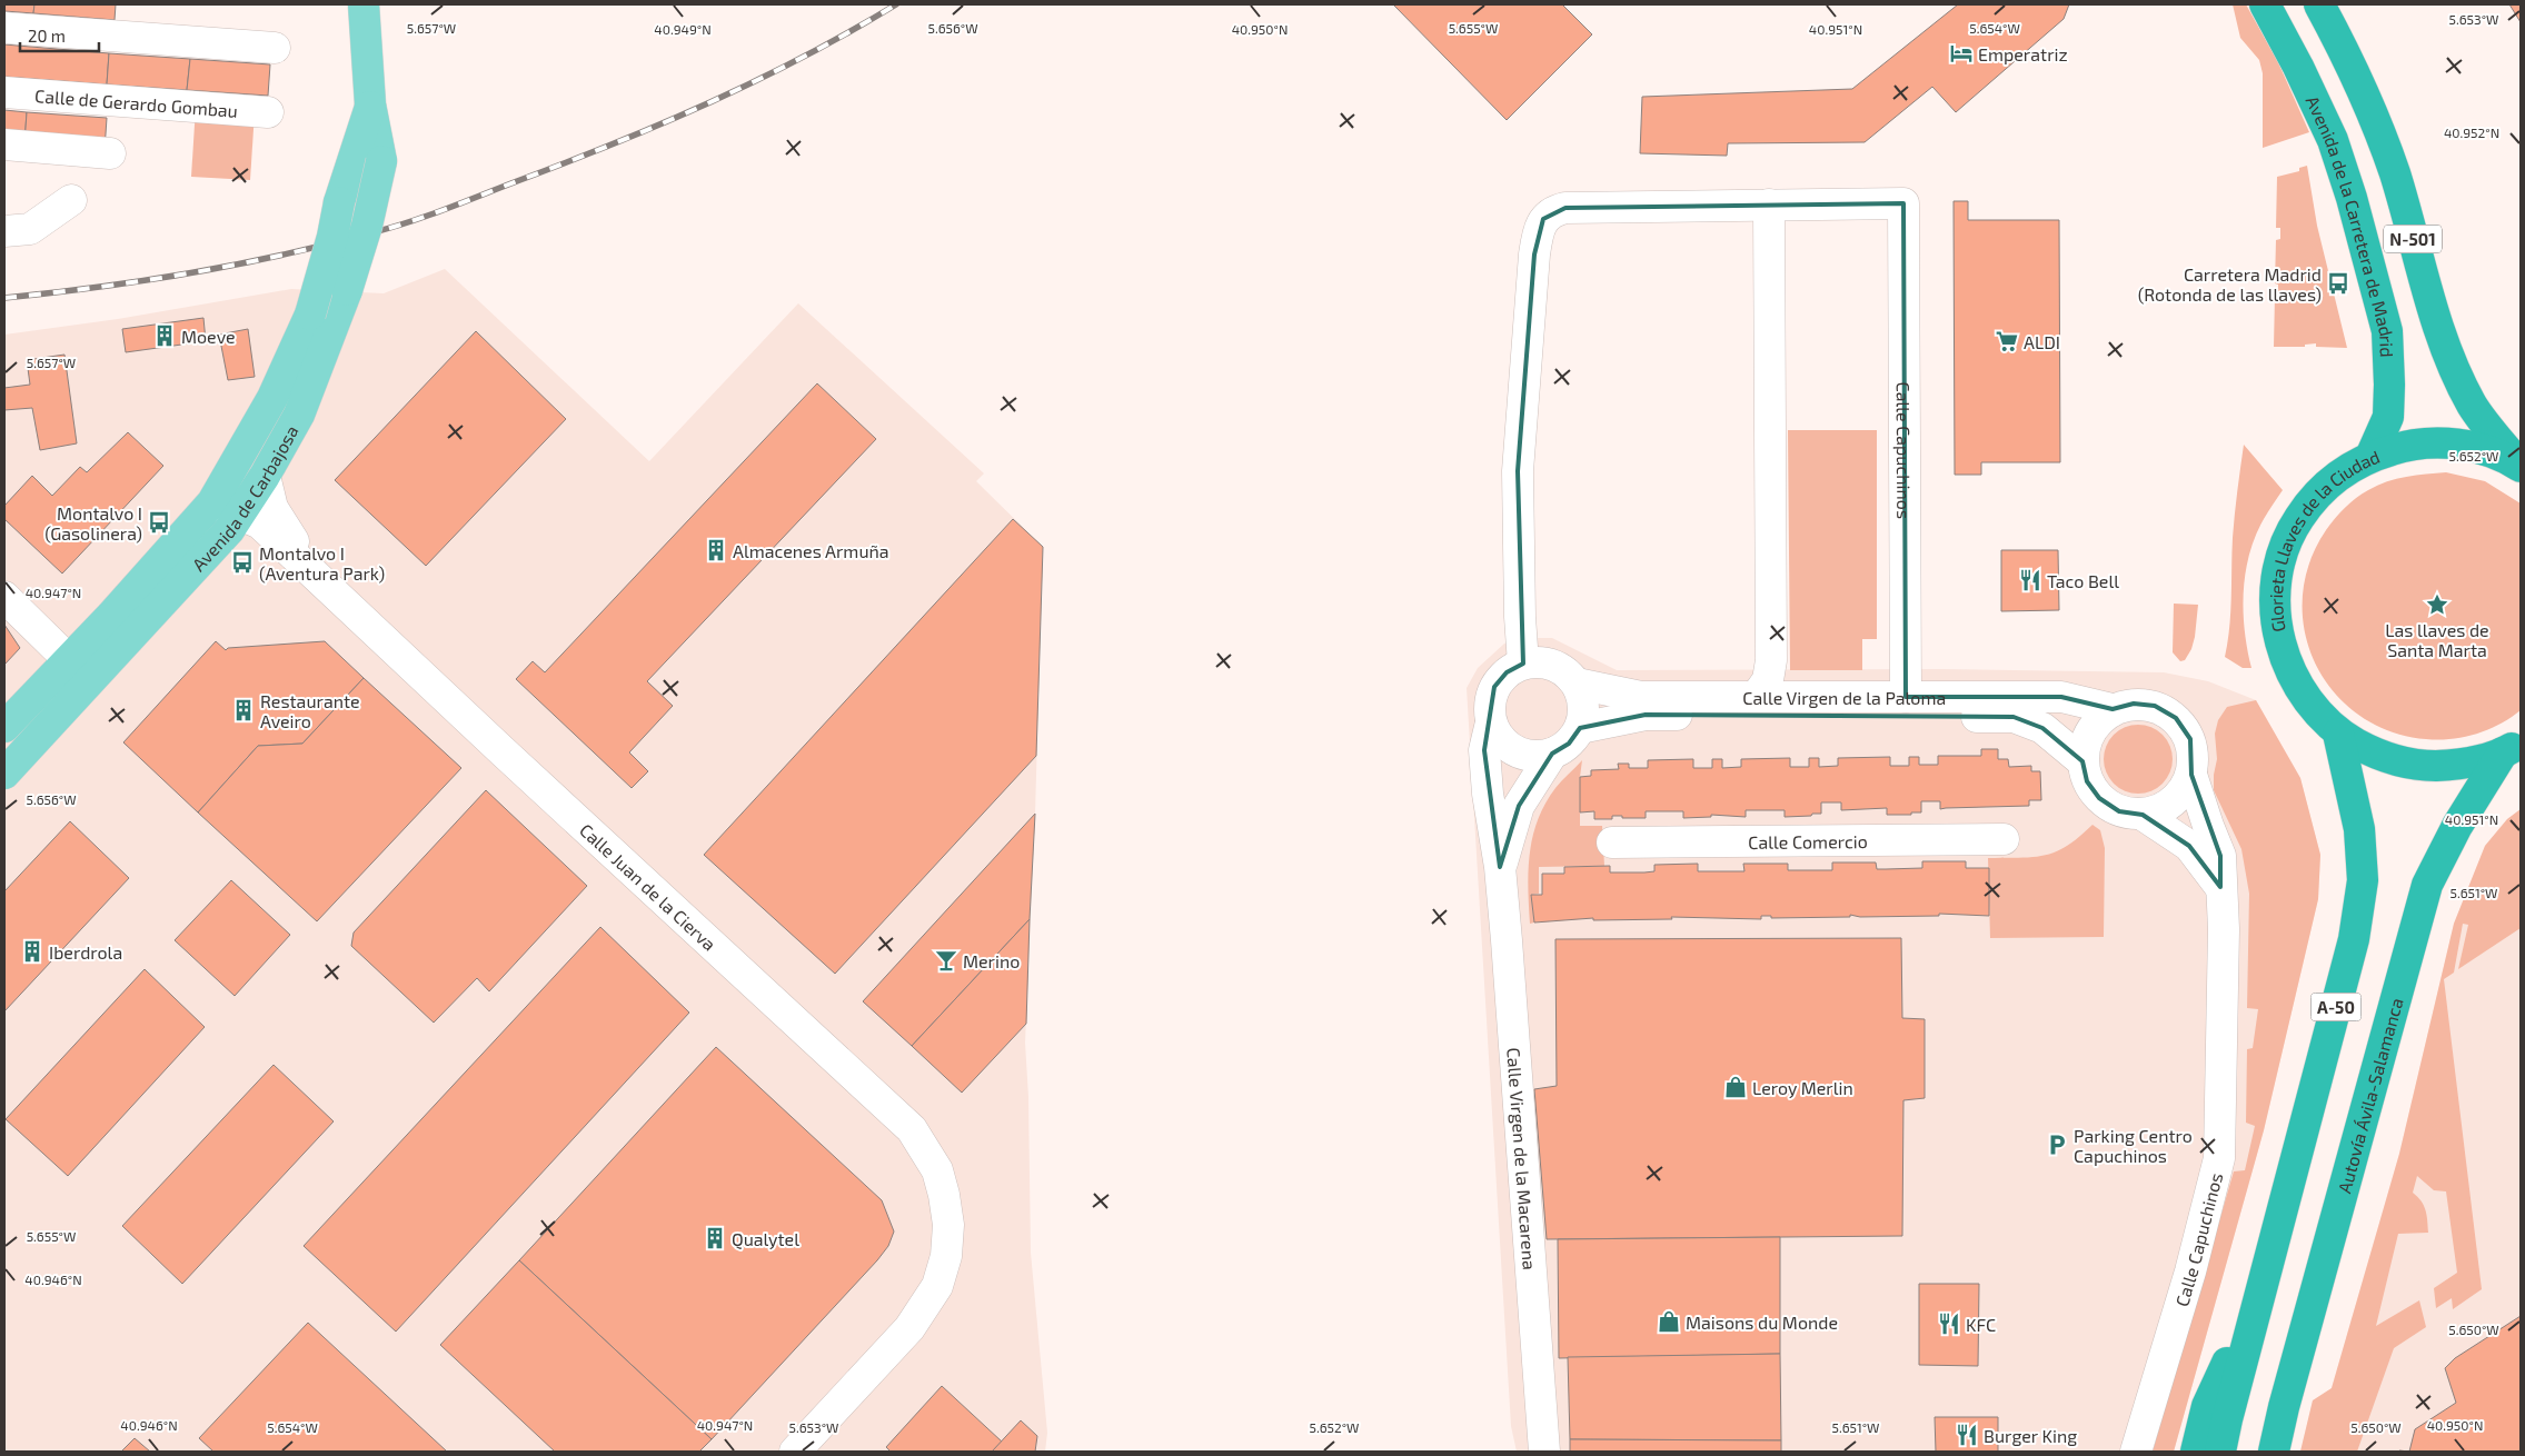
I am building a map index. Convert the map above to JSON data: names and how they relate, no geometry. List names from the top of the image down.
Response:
{
  "streets": {
    "highway": [
      "Avenida de la Carretera de Madrid",
      "N-501",
      "Glorieta Llaves de la Ciudad",
      "A-50",
      "Autovía Ávila-Salamanca"
    ],
    "main road": ["Avenida de Carbajosa"],
    "street": [
      "Calle de Gerardo Gombau",
      "Calle Capuchinos",
      "Calle Virgen de la Paloma",
      "Calle Comercio",
      "Calle Juan de la Cierva",
      "Calle Virgen de la Macarena"
    ]
  },
  "crossings": [
    ["Avenida de la Carretera de Madrid", "Glorieta Llaves de la Ciudad"],
    ["N-501", "Glorieta Llaves de la Ciudad"],
    ["Calle Capuchinos", "Calle Virgen de la Paloma"],
    ["Avenida de Carbajosa", "Calle Juan de la Cierva"],
    ["Glorieta Llaves de la Ciudad", "A-50"],
    ["Glorieta Llaves de la Ciudad", "Autovía Ávila-Salamanca"],
    ["Calle Virgen de la Paloma", "Calle Virgen de la Macarena"]
  ],
  "places": {
    "hotel": ["Emperatriz"],
    "bus stop": ["Carretera Madrid (Rotonda de las llaves)", "Montalvo I (Gasolinera)", "Montalvo I (Aventura Park)"],
    "building": [
      "Moeve",
      "Almacenes Armuña",
      "Restaurante Aveiro",
      "Iberdrola",
      "Qualytel"
    ],
    "supermarket": ["ALDI"],
    "restaurant": ["Taco Bell", "KFC", "Burger King"],
    "place": ["Las llaves de Santa Marta"],
    "bar": ["Merino"],
    "shop": ["Leroy Merlin", "Maisons du Monde"],
    "parking": ["Parking Centro Capuchinos"]
  },
  "scale_bar": "20 m",
  "coordinates": [
    "5.653°W",
    "5.656°W",
    "5.655°W",
    "5.654°W",
    "5.657°W",
    "40.949°N",
    "40.950°N",
    "40.951°N",
    "40.952°N",
    "5.652°W",
    "40.947°N",
    "5.651°W",
    "40.946°N",
    "5.650°W"
  ]
}
